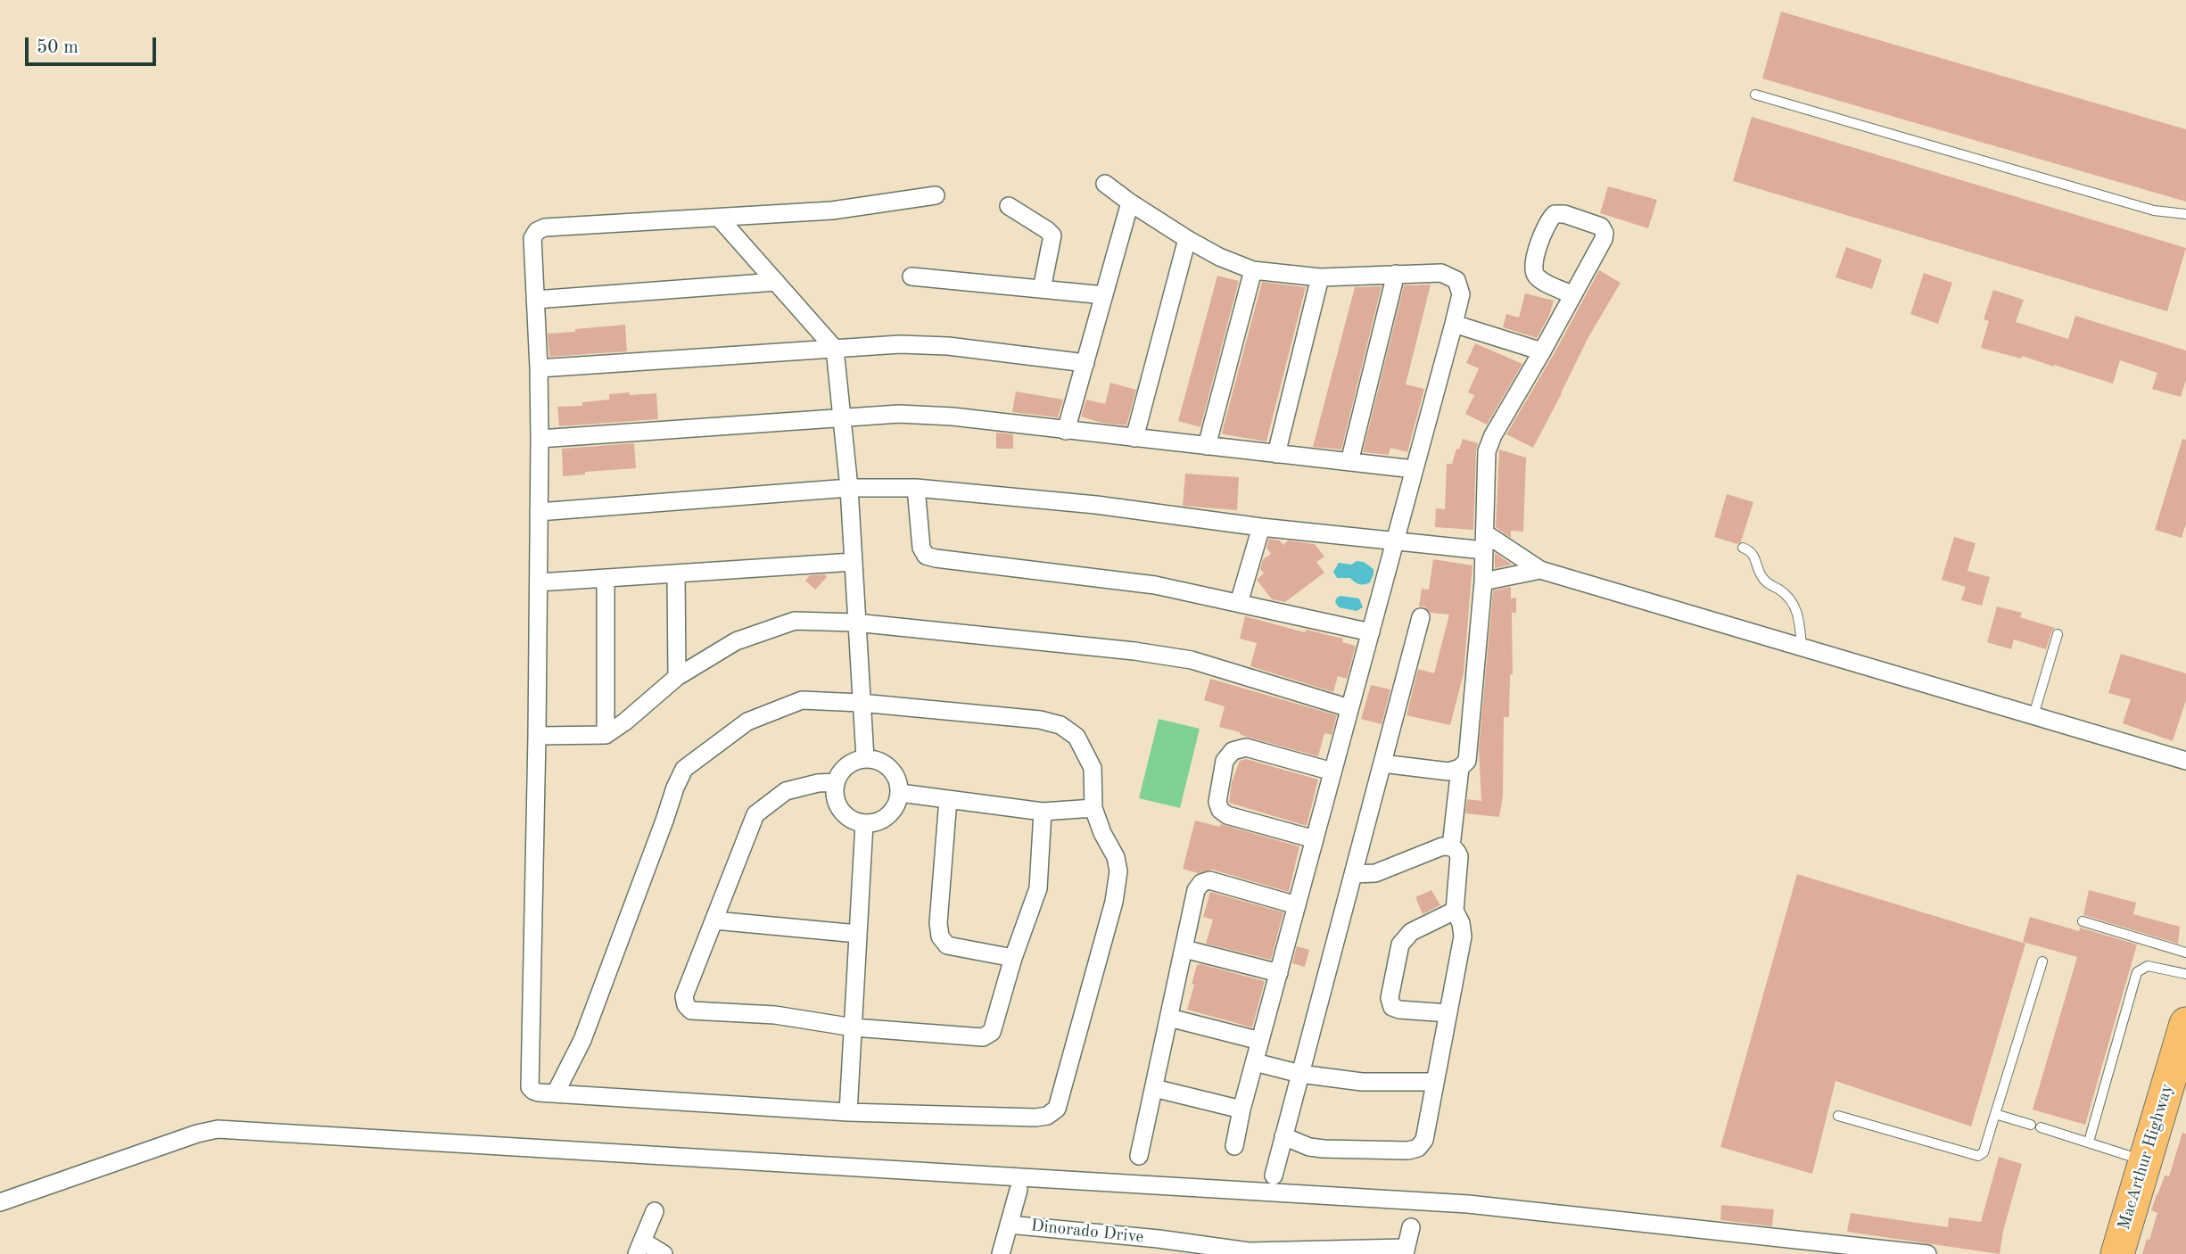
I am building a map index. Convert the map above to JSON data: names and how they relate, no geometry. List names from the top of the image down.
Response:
{
  "streets": {
    "highway": ["MacArthur Highway"],
    "street": ["Dinorado Drive"]
  },
  "scale_bar": "50 m"
}
